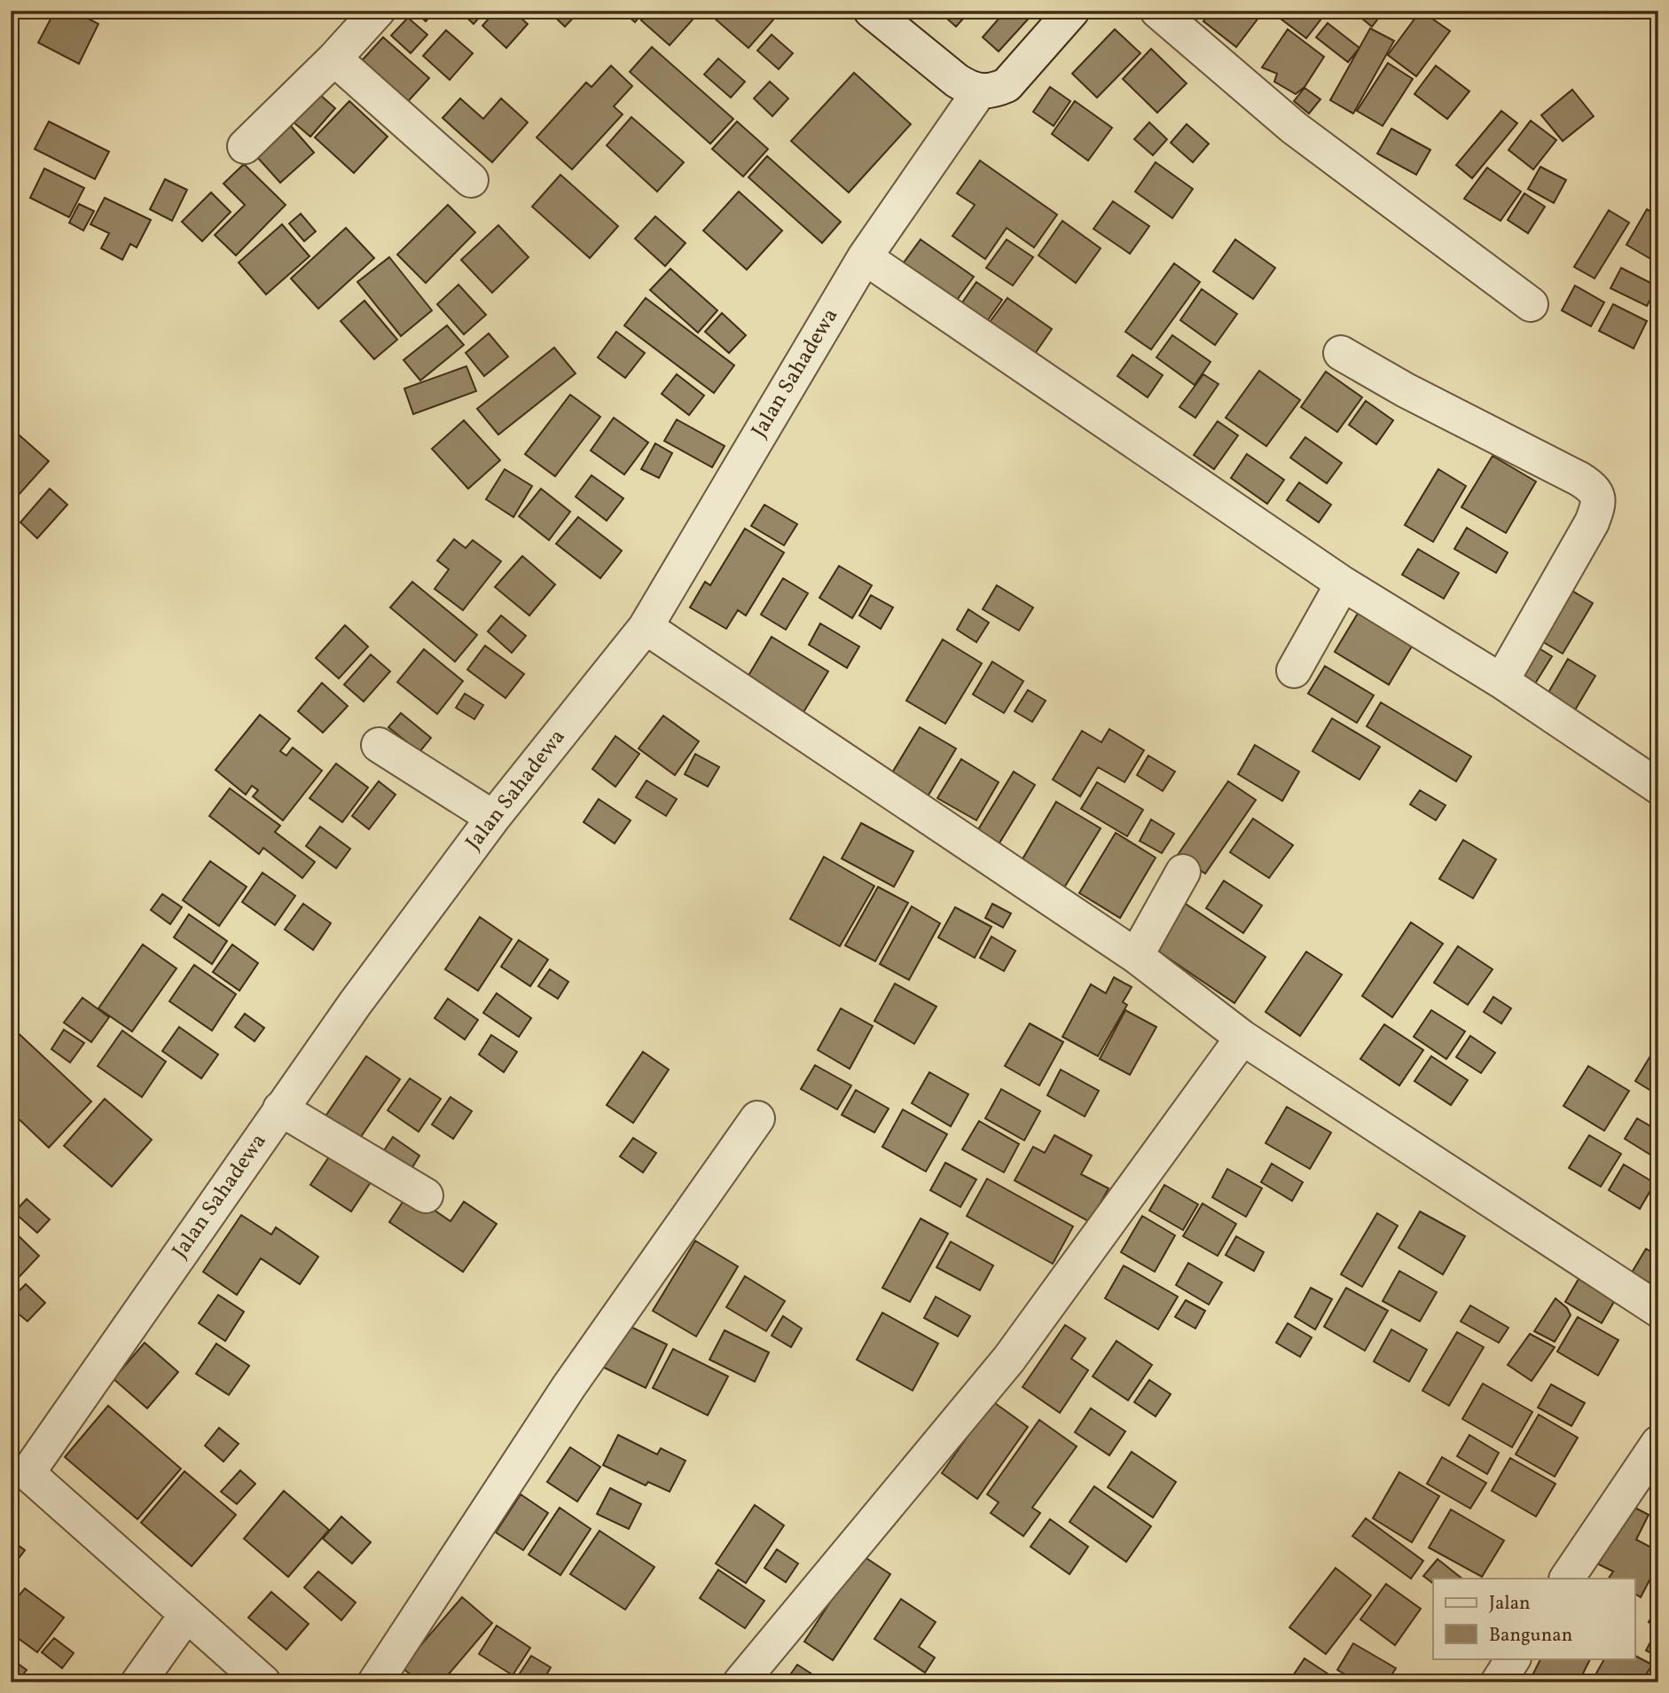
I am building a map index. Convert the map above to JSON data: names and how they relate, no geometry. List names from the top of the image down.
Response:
{
  "streets": {
    "street": ["Jalan Sahadewa"]
  },
  "legend": ["Jalan", "Bangunan"]
}
